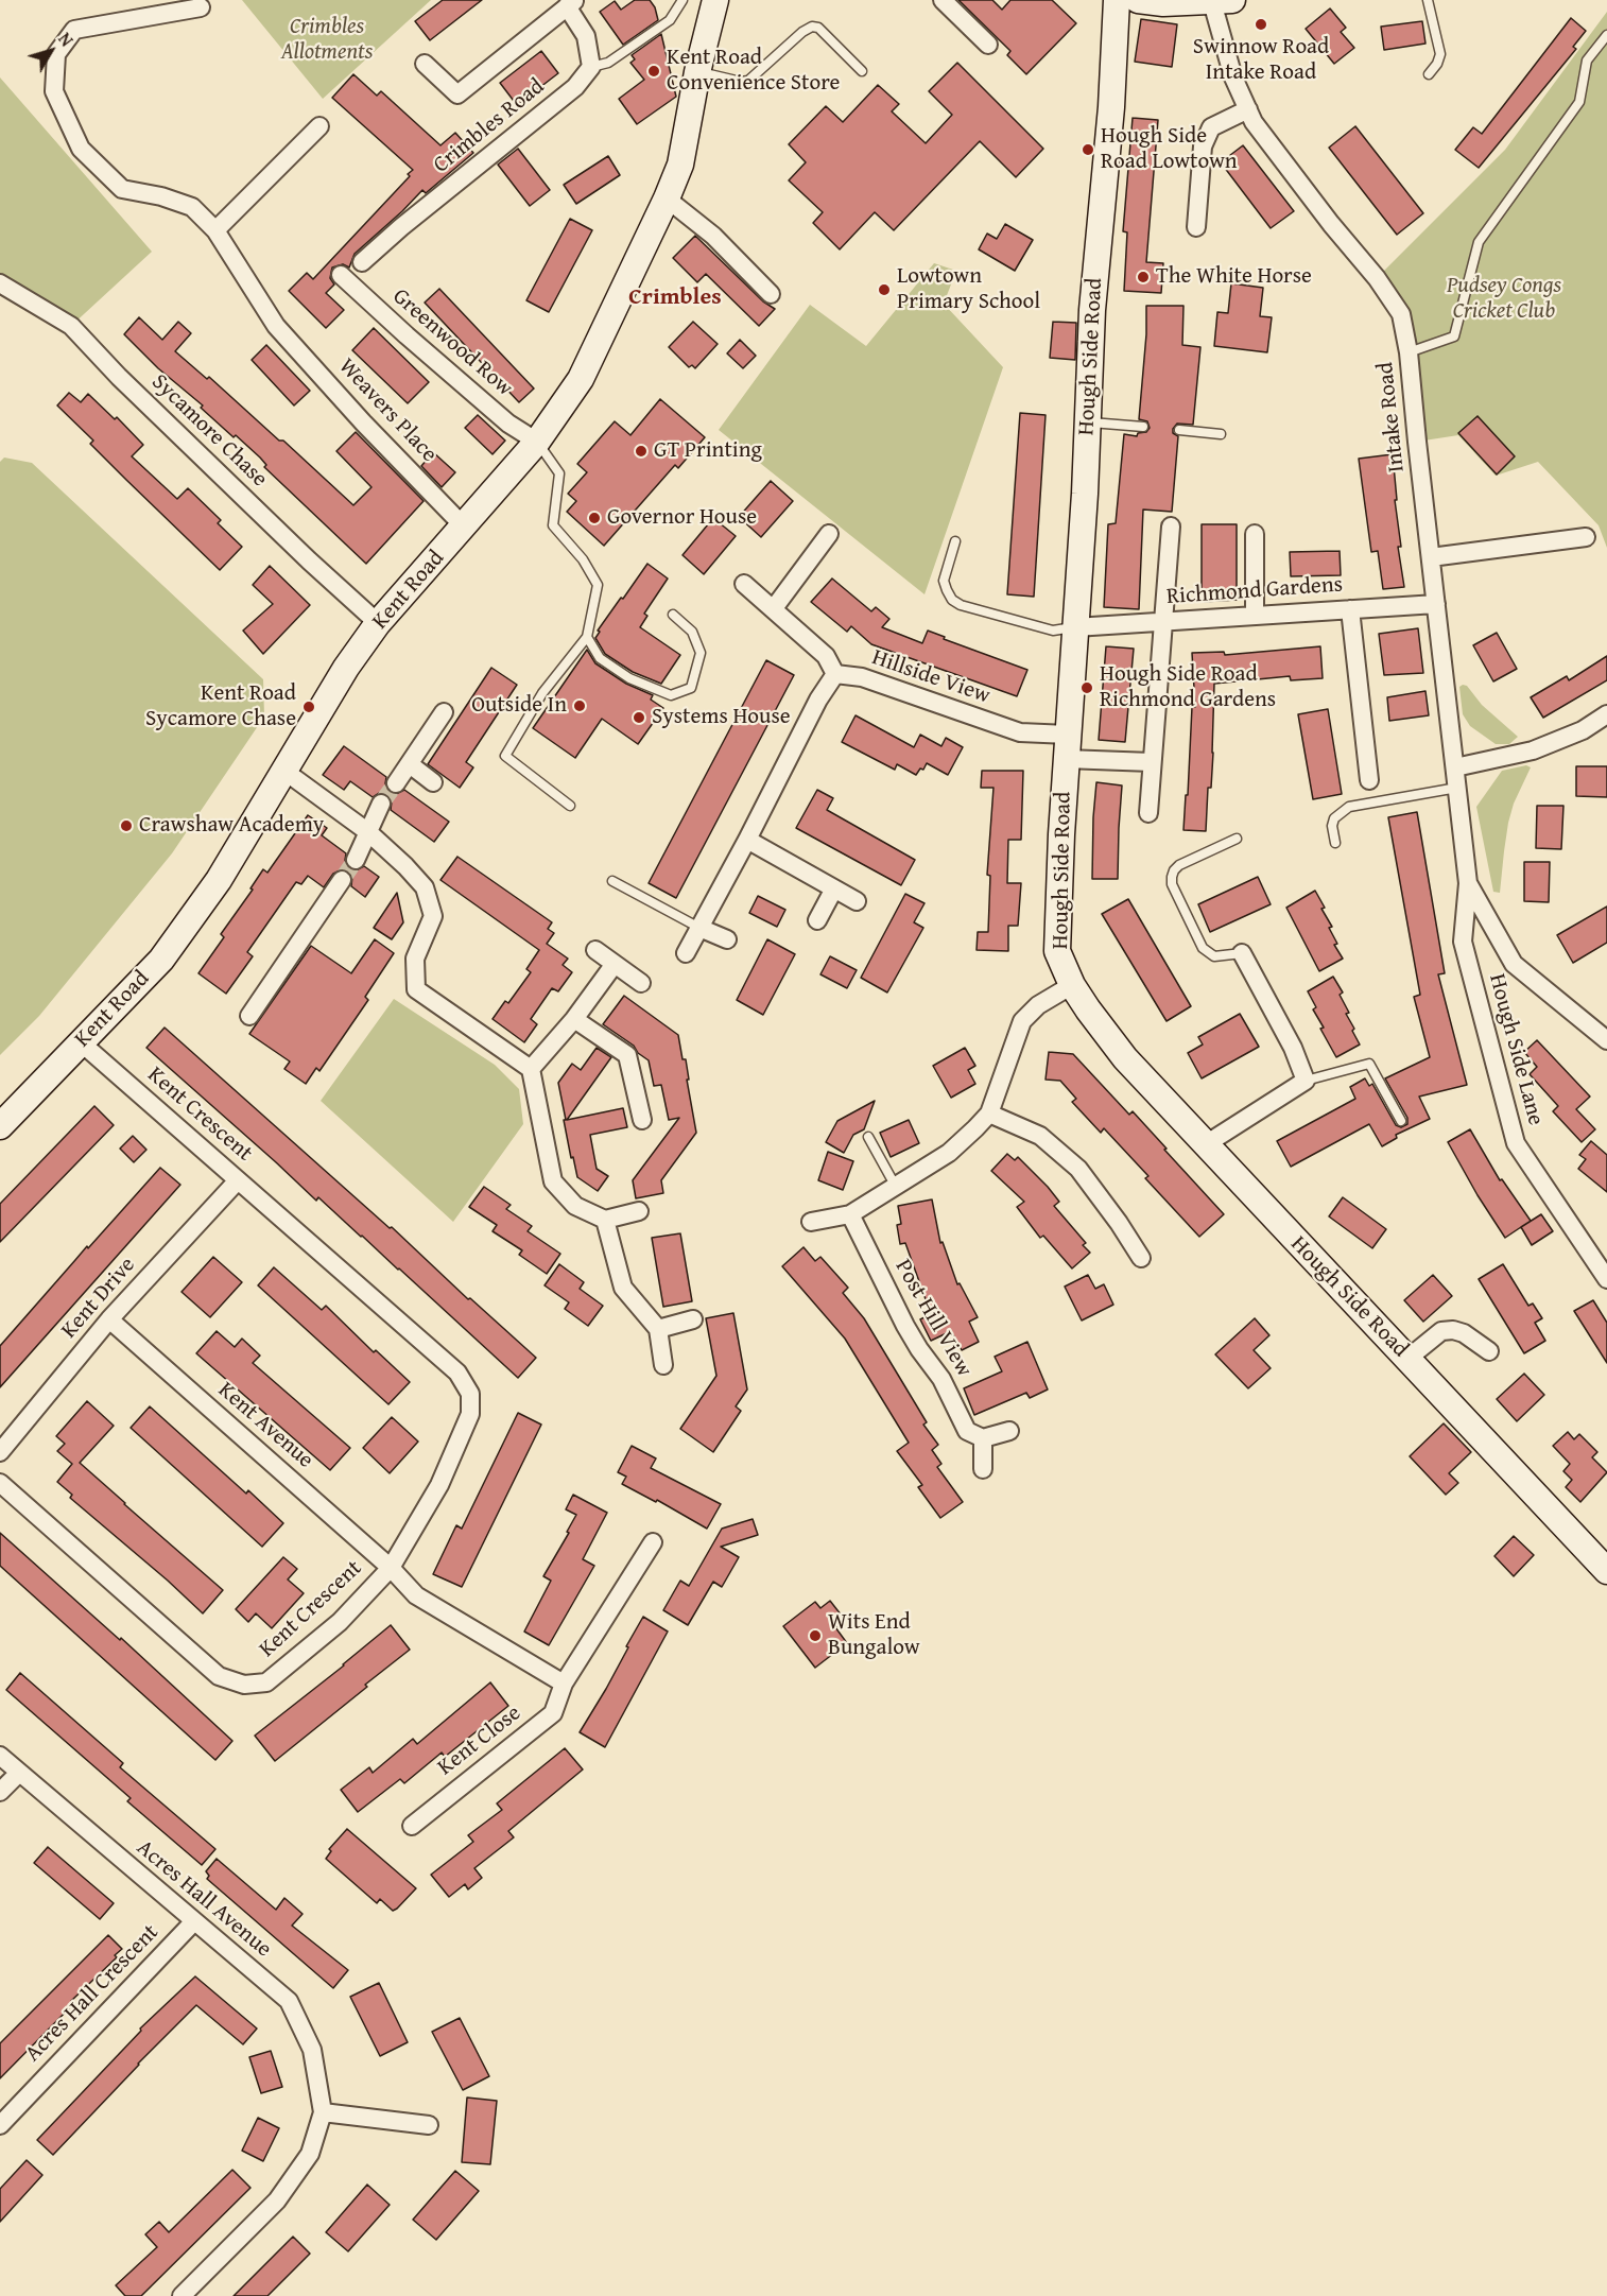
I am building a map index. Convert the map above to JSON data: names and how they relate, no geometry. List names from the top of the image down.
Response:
{
  "streets": {
    "main road": ["Hough Side Road", "Kent Road"],
    "street": [
      "Crimbles Road",
      "Greenwood Row",
      "Weavers Place",
      "Intake Road",
      "Sycamore Chase",
      "Richmond Gardens",
      "Hillside View",
      "Hough Side Lane",
      "Kent Crescent",
      "Kent Drive",
      "Post Hill View",
      "Kent Avenue",
      "Kent Close",
      "Acres Hall Avenue",
      "Acres Hall Crescent"
    ]
  },
  "crossings": [
    ["Greenwood Row", "Kent Road"],
    ["Hough Side Road", "Richmond Gardens"],
    ["Hough Side Road", "Hillside View"],
    ["Weavers Place", "Kent Road"],
    ["Intake Road", "Richmond Gardens"],
    ["Intake Road", "Hough Side Lane"],
    ["Sycamore Chase", "Kent Road"],
    ["Kent Road", "Kent Crescent"],
    ["Kent Crescent", "Kent Drive"],
    ["Kent Crescent", "Kent Avenue"],
    ["Kent Drive", "Kent Avenue"],
    ["Acres Hall Avenue", "Acres Hall Crescent"]
  ],
  "districts": ["Crimbles"],
  "parks": ["Crimbles Allotments", "Pudsey Congs Cricket Club"],
  "places": [
    "Swinnow Road Intake Road",
    "Kent Road Convenience Store",
    "Hough Side Road Lowtown",
    "The White Horse",
    "Lowtown Primary School",
    "GT Printing",
    "Governor House",
    "Hough Side Road Richmond Gardens",
    "Outside In",
    "Kent Road Sycamore Chase",
    "Systems House",
    "Crawshaw Academy",
    "Wits End Bungalow"
  ],
  "north": "top right"
}
